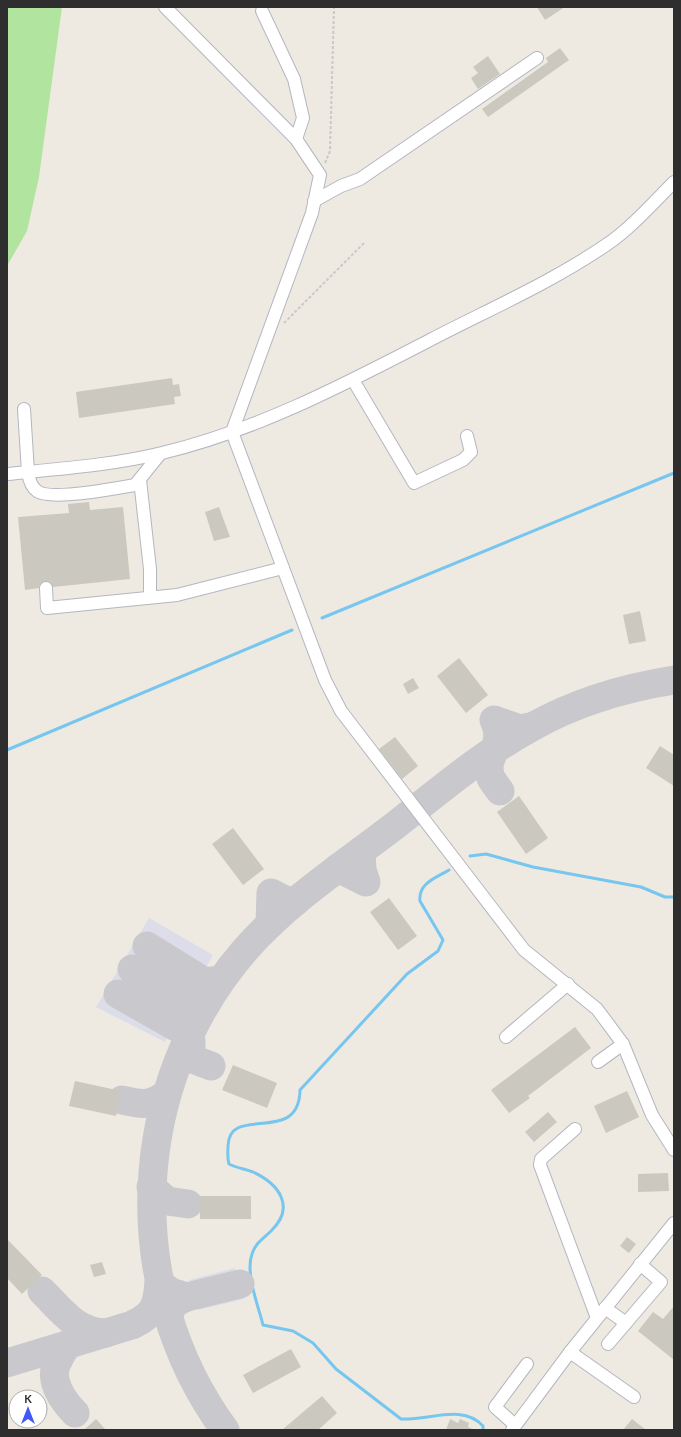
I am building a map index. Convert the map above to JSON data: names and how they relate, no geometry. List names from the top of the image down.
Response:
{
  "north": "top"
}
